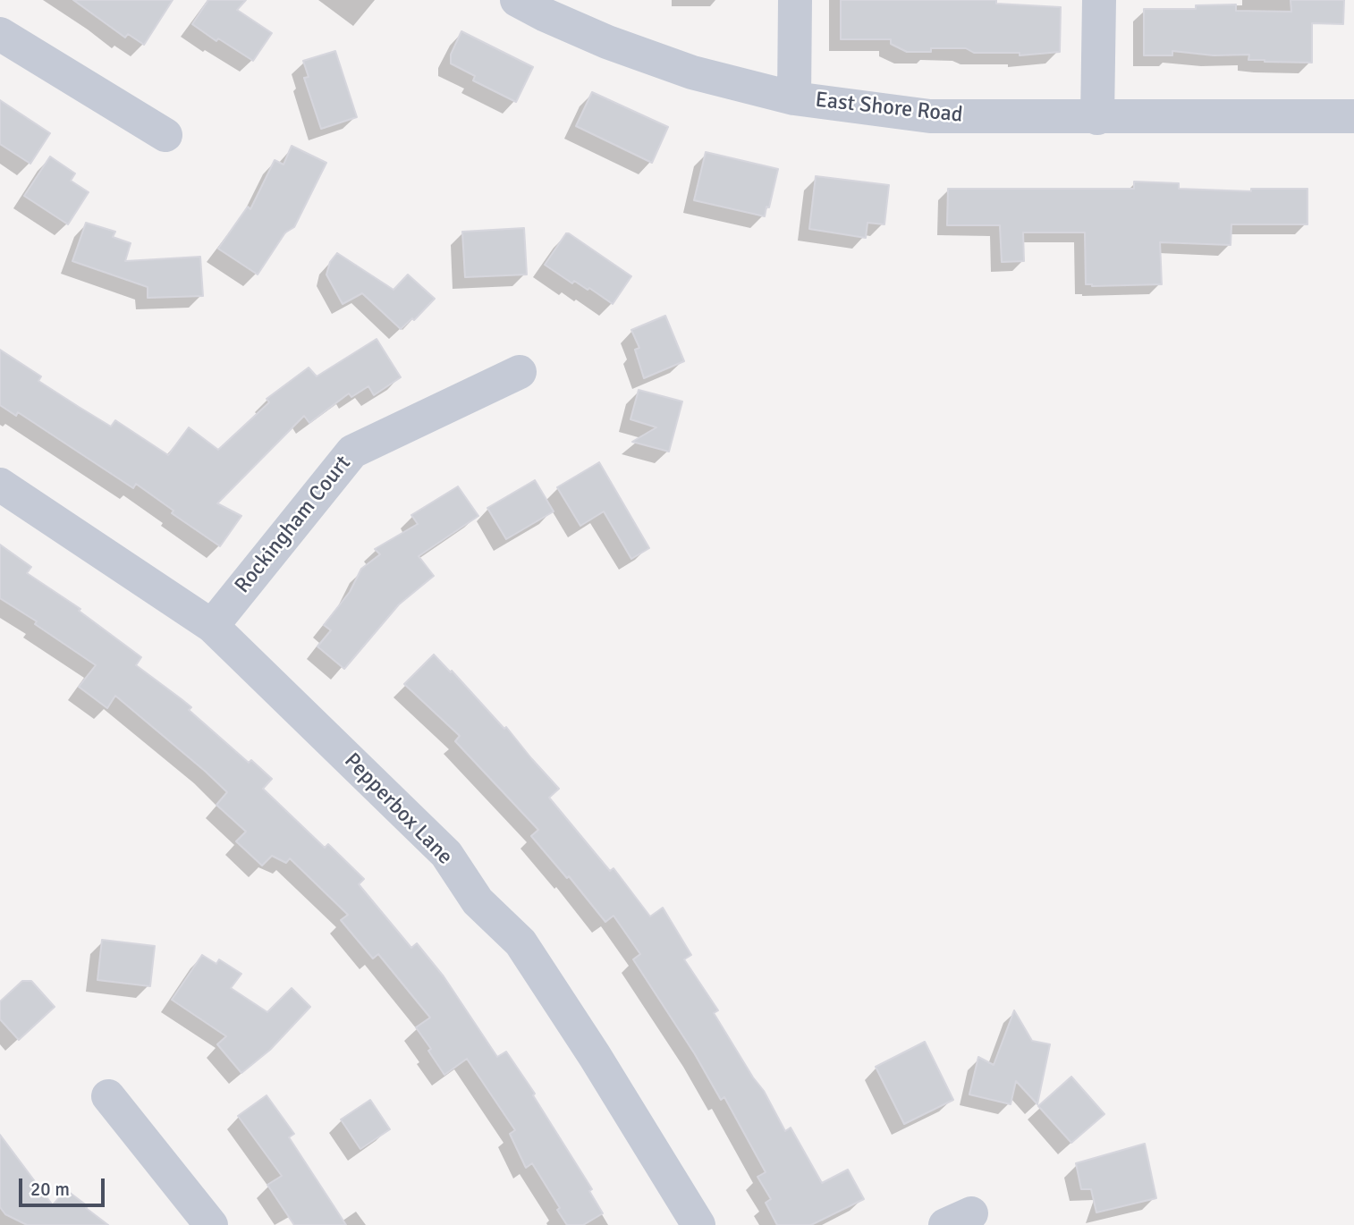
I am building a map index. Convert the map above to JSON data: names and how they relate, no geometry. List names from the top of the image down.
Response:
{
  "streets": {
    "street": ["East Shore Road", "Rockingham Court", "Pepperbox Lane"]
  },
  "crossings": [
    ["Rockingham Court", "Pepperbox Lane"]
  ],
  "scale_bar": "20 m"
}
